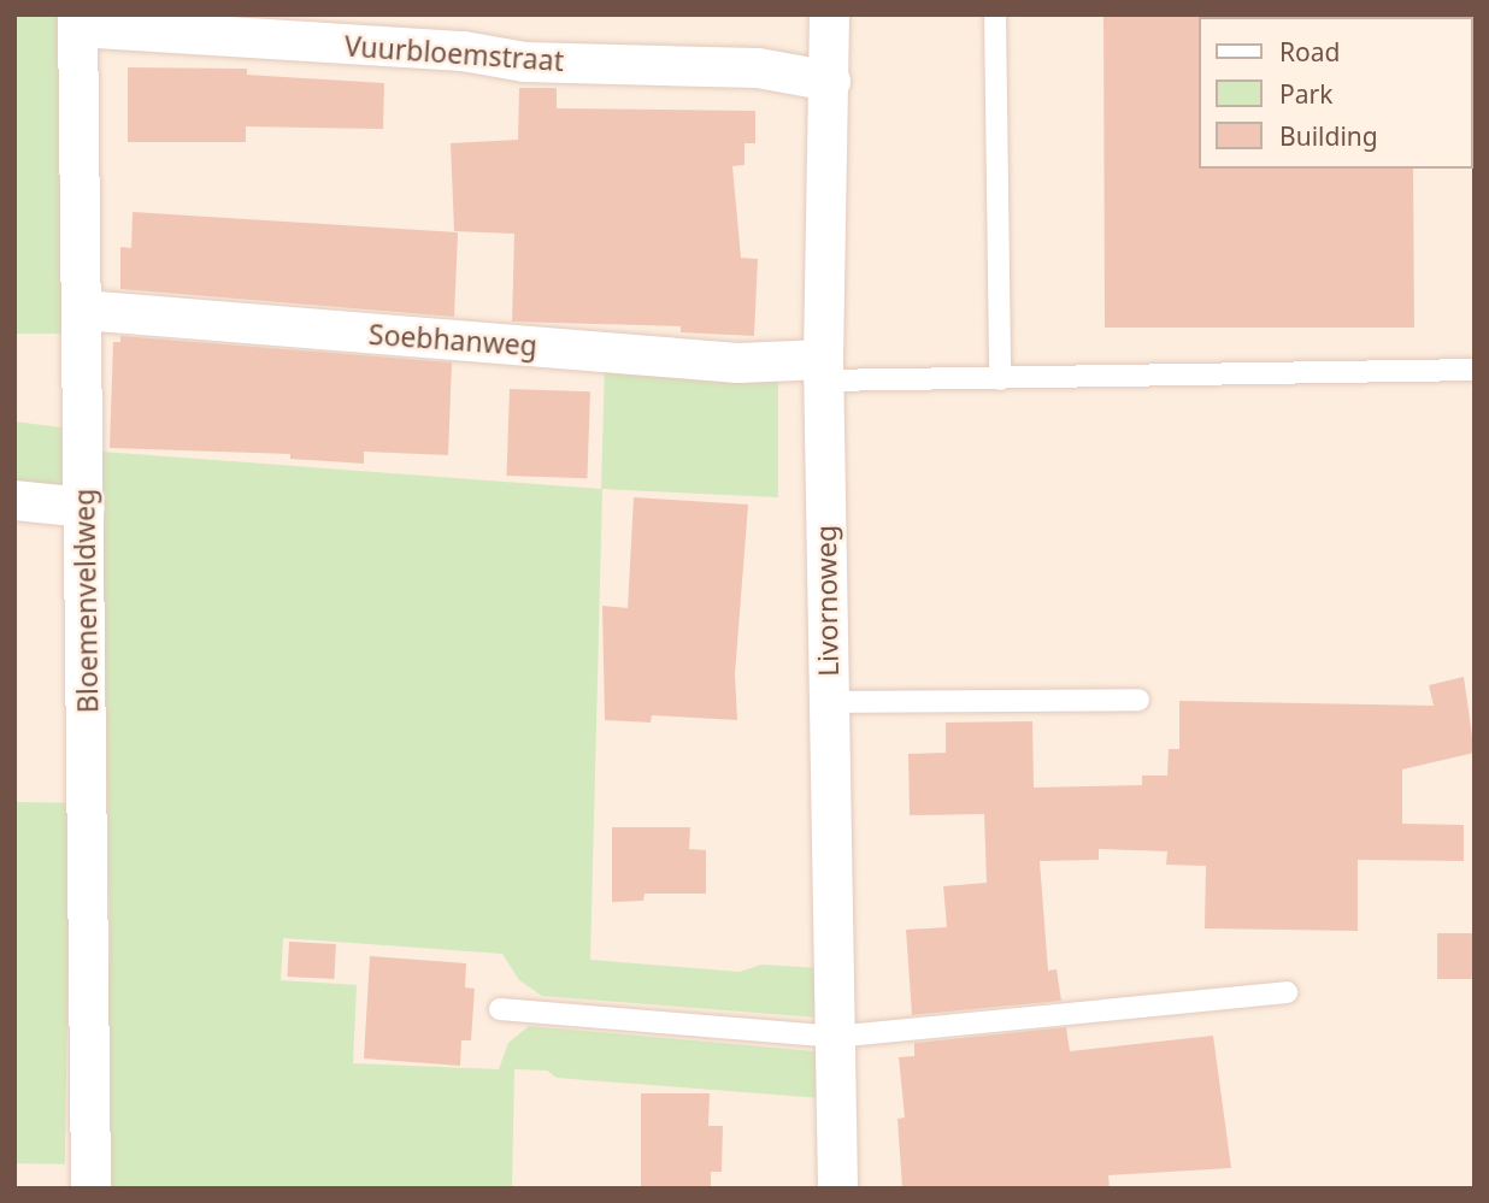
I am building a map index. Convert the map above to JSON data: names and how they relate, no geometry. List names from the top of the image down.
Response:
{
  "streets": {
    "street": [
      "Vuurbloemstraat",
      "Soebhanweg",
      "Bloemenveldweg",
      "Livornoweg"
    ]
  },
  "crossings": [
    ["Vuurbloemstraat", "Bloemenveldweg"],
    ["Vuurbloemstraat", "Livornoweg"],
    ["Soebhanweg", "Bloemenveldweg"],
    ["Soebhanweg", "Livornoweg"]
  ],
  "legend": ["Road", "Park", "Building"]
}
